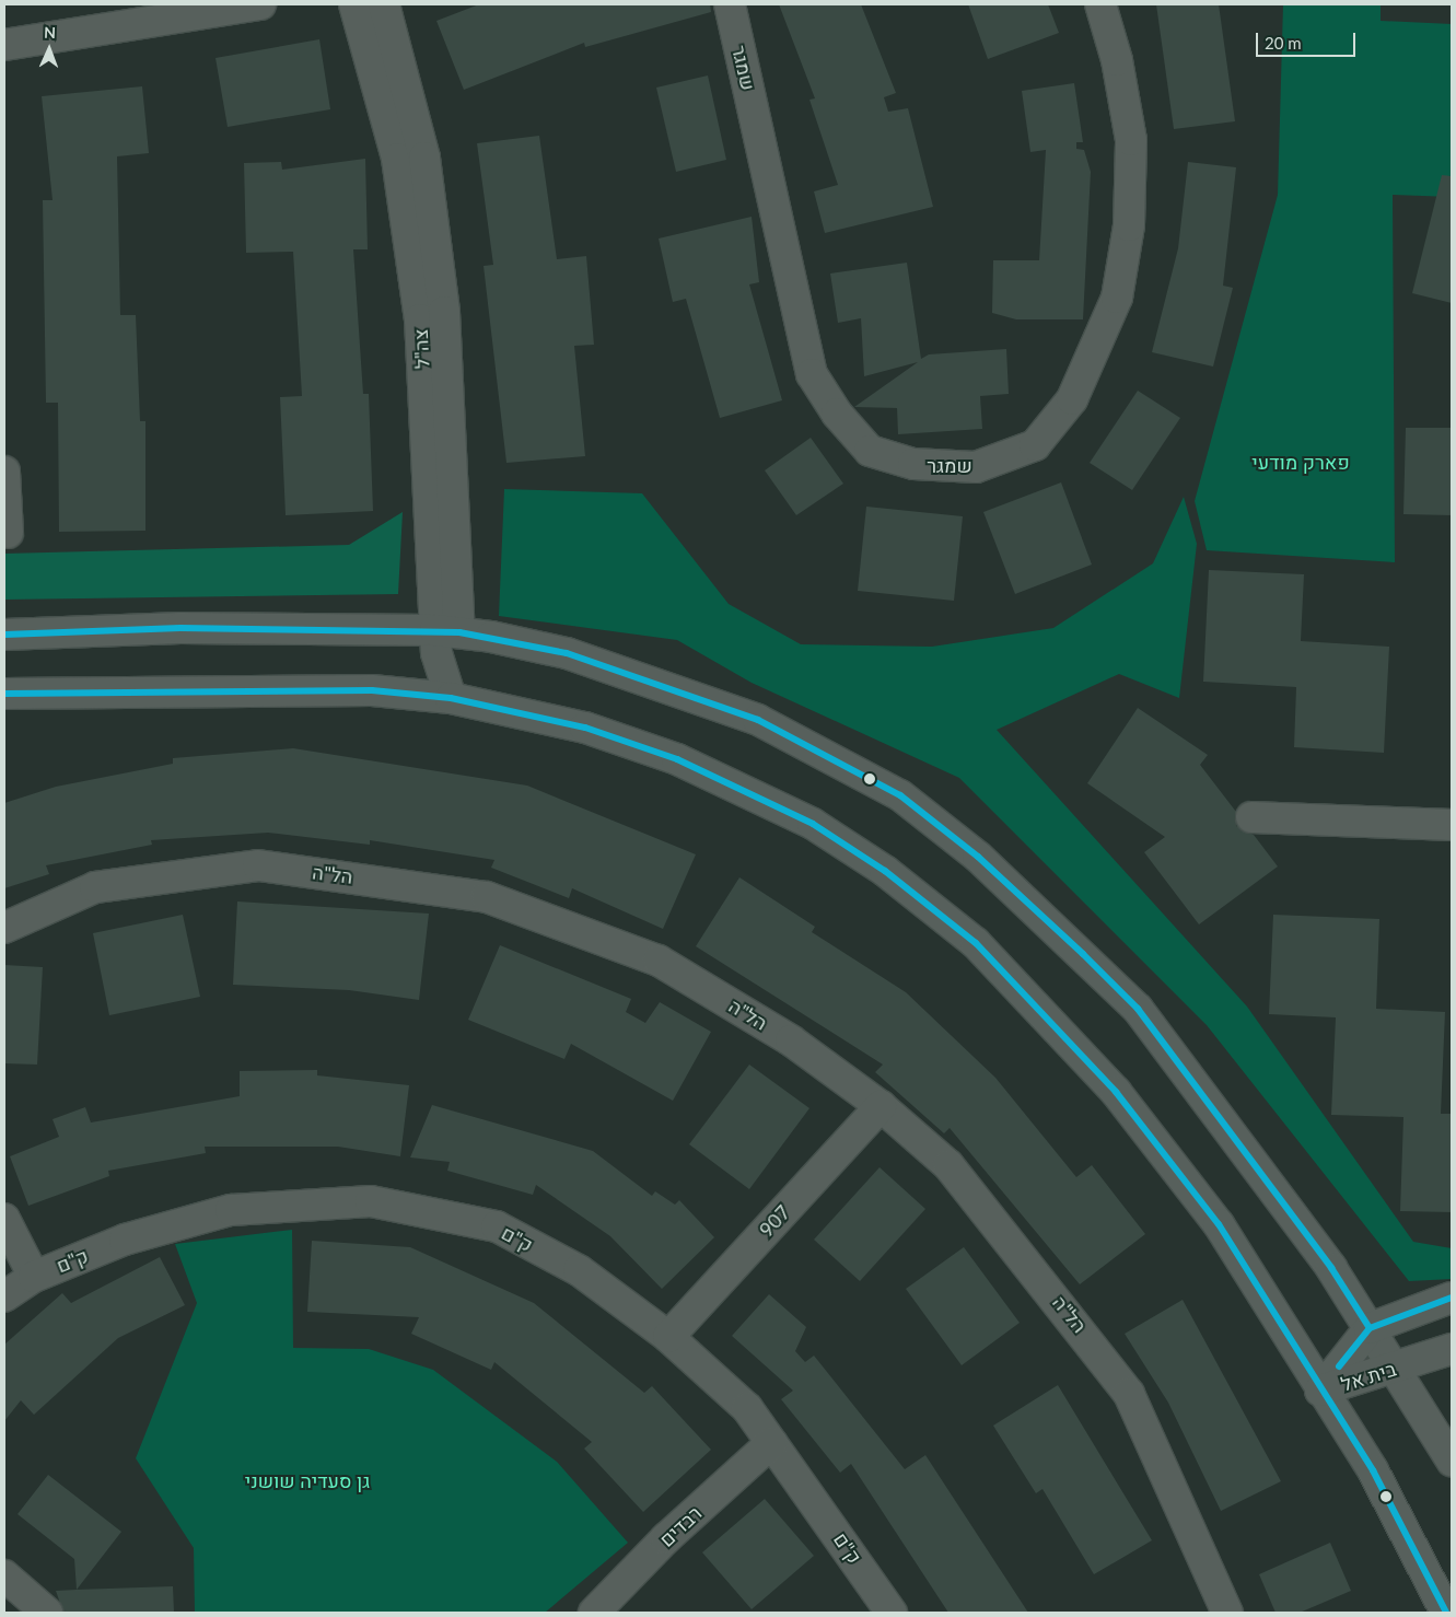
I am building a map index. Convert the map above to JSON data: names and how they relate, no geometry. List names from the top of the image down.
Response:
{
  "streets": {
    "street": [
      "שמגר",
      "צה\"ל",
      "הל\"ה",
      "907",
      "ק\"ם",
      "בית אל",
      "רבדים"
    ]
  },
  "crossings": [
    ["הל\"ה", "907"],
    ["907", "ק\"ם"],
    ["ק\"ם", "רבדים"]
  ],
  "parks": ["פארק מודעי", "גן סעדיה שושני"],
  "scale_bar": "20 m",
  "north": "top"
}
